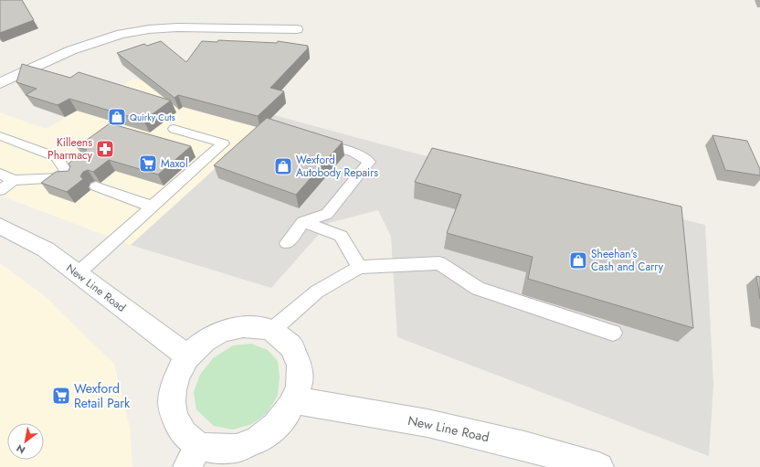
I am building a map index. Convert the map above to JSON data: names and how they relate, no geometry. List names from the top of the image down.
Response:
{
  "streets": {
    "main road": ["New Line Road"]
  },
  "places": {
    "shop": ["Quirky Cuts", "Wexford Autobody Repairs", "Sheehan's Cash and Carry"],
    "pharmacy": ["Killeens Pharmacy"],
    "supermarket": ["Maxol", "Wexford Retail Park"]
  },
  "north": "bottom left"
}
